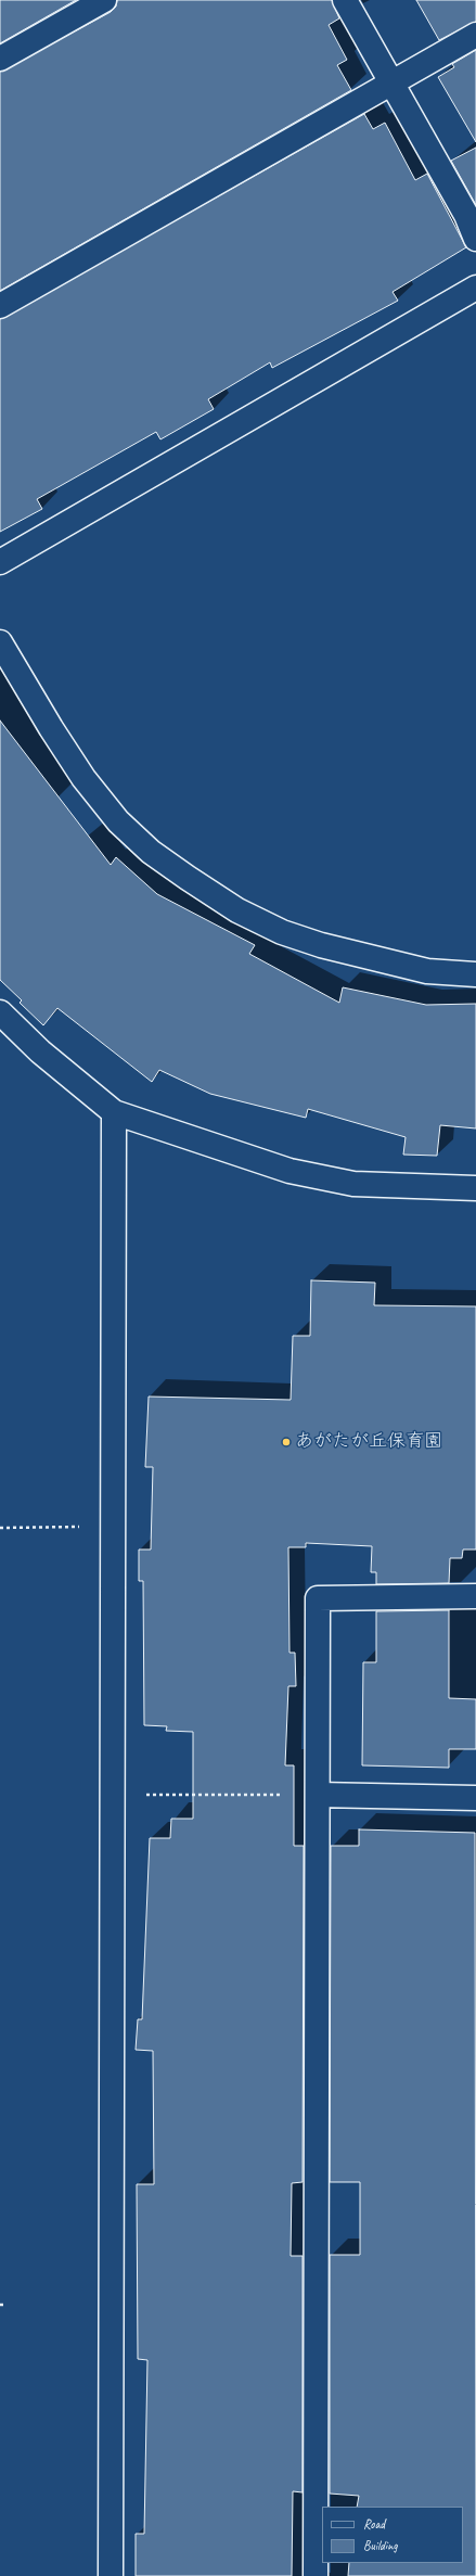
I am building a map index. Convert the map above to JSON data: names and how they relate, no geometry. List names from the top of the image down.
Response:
{
  "places": ["あがたが丘保育園"],
  "legend": ["Road", "Building"]
}
